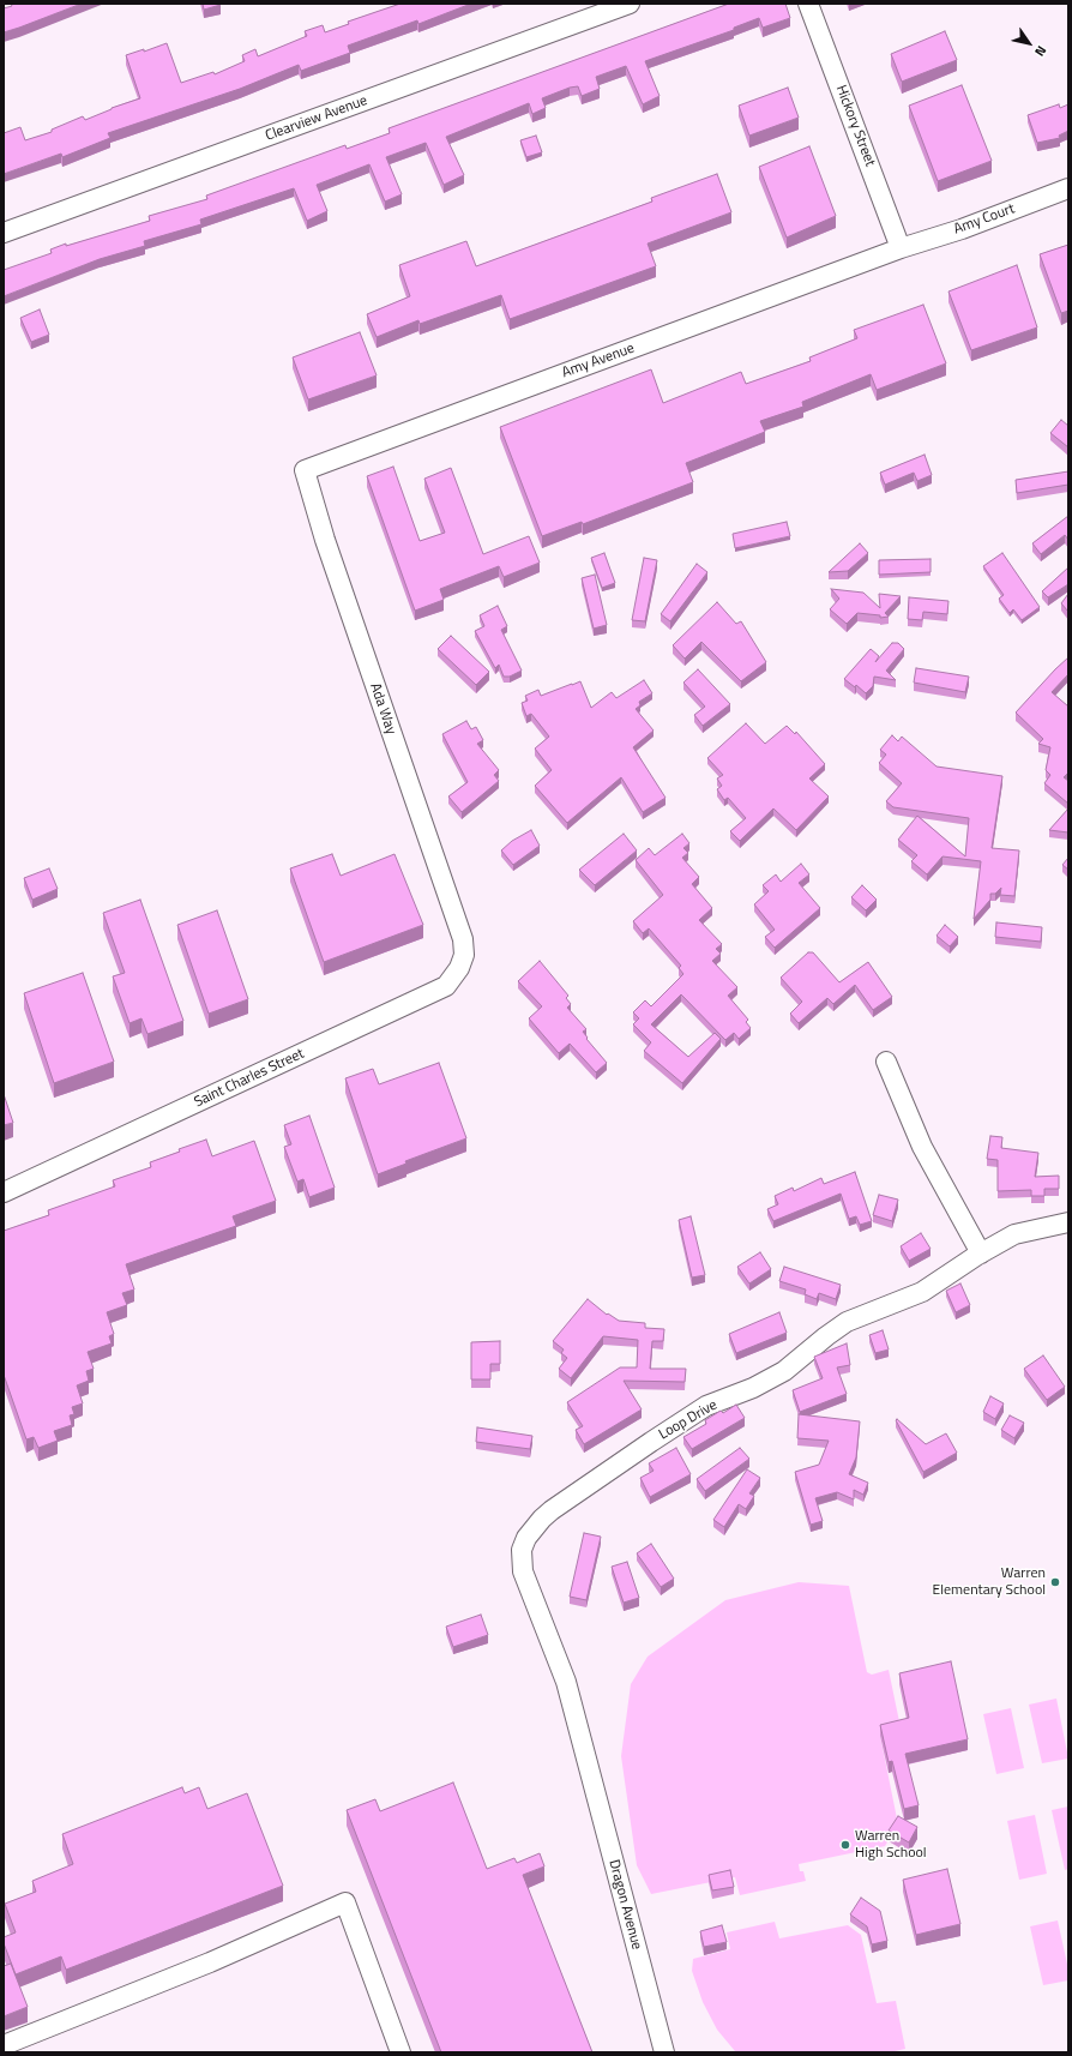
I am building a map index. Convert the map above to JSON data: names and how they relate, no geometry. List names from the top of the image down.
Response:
{
  "streets": {
    "street": [
      "Clearview Avenue",
      "Hickory Street",
      "Amy Court",
      "Amy Avenue",
      "Ada Way",
      "Saint Charles Street",
      "Loop Drive",
      "Dragon Avenue"
    ]
  },
  "crossings": [
    ["Hickory Street", "Amy Court"],
    ["Hickory Street", "Amy Avenue"],
    ["Amy Court", "Amy Avenue"],
    ["Amy Avenue", "Ada Way"],
    ["Ada Way", "Saint Charles Street"],
    ["Loop Drive", "Dragon Avenue"]
  ],
  "places": ["Warren Elementary School", "Warren High School"],
  "north": "bottom right"
}
